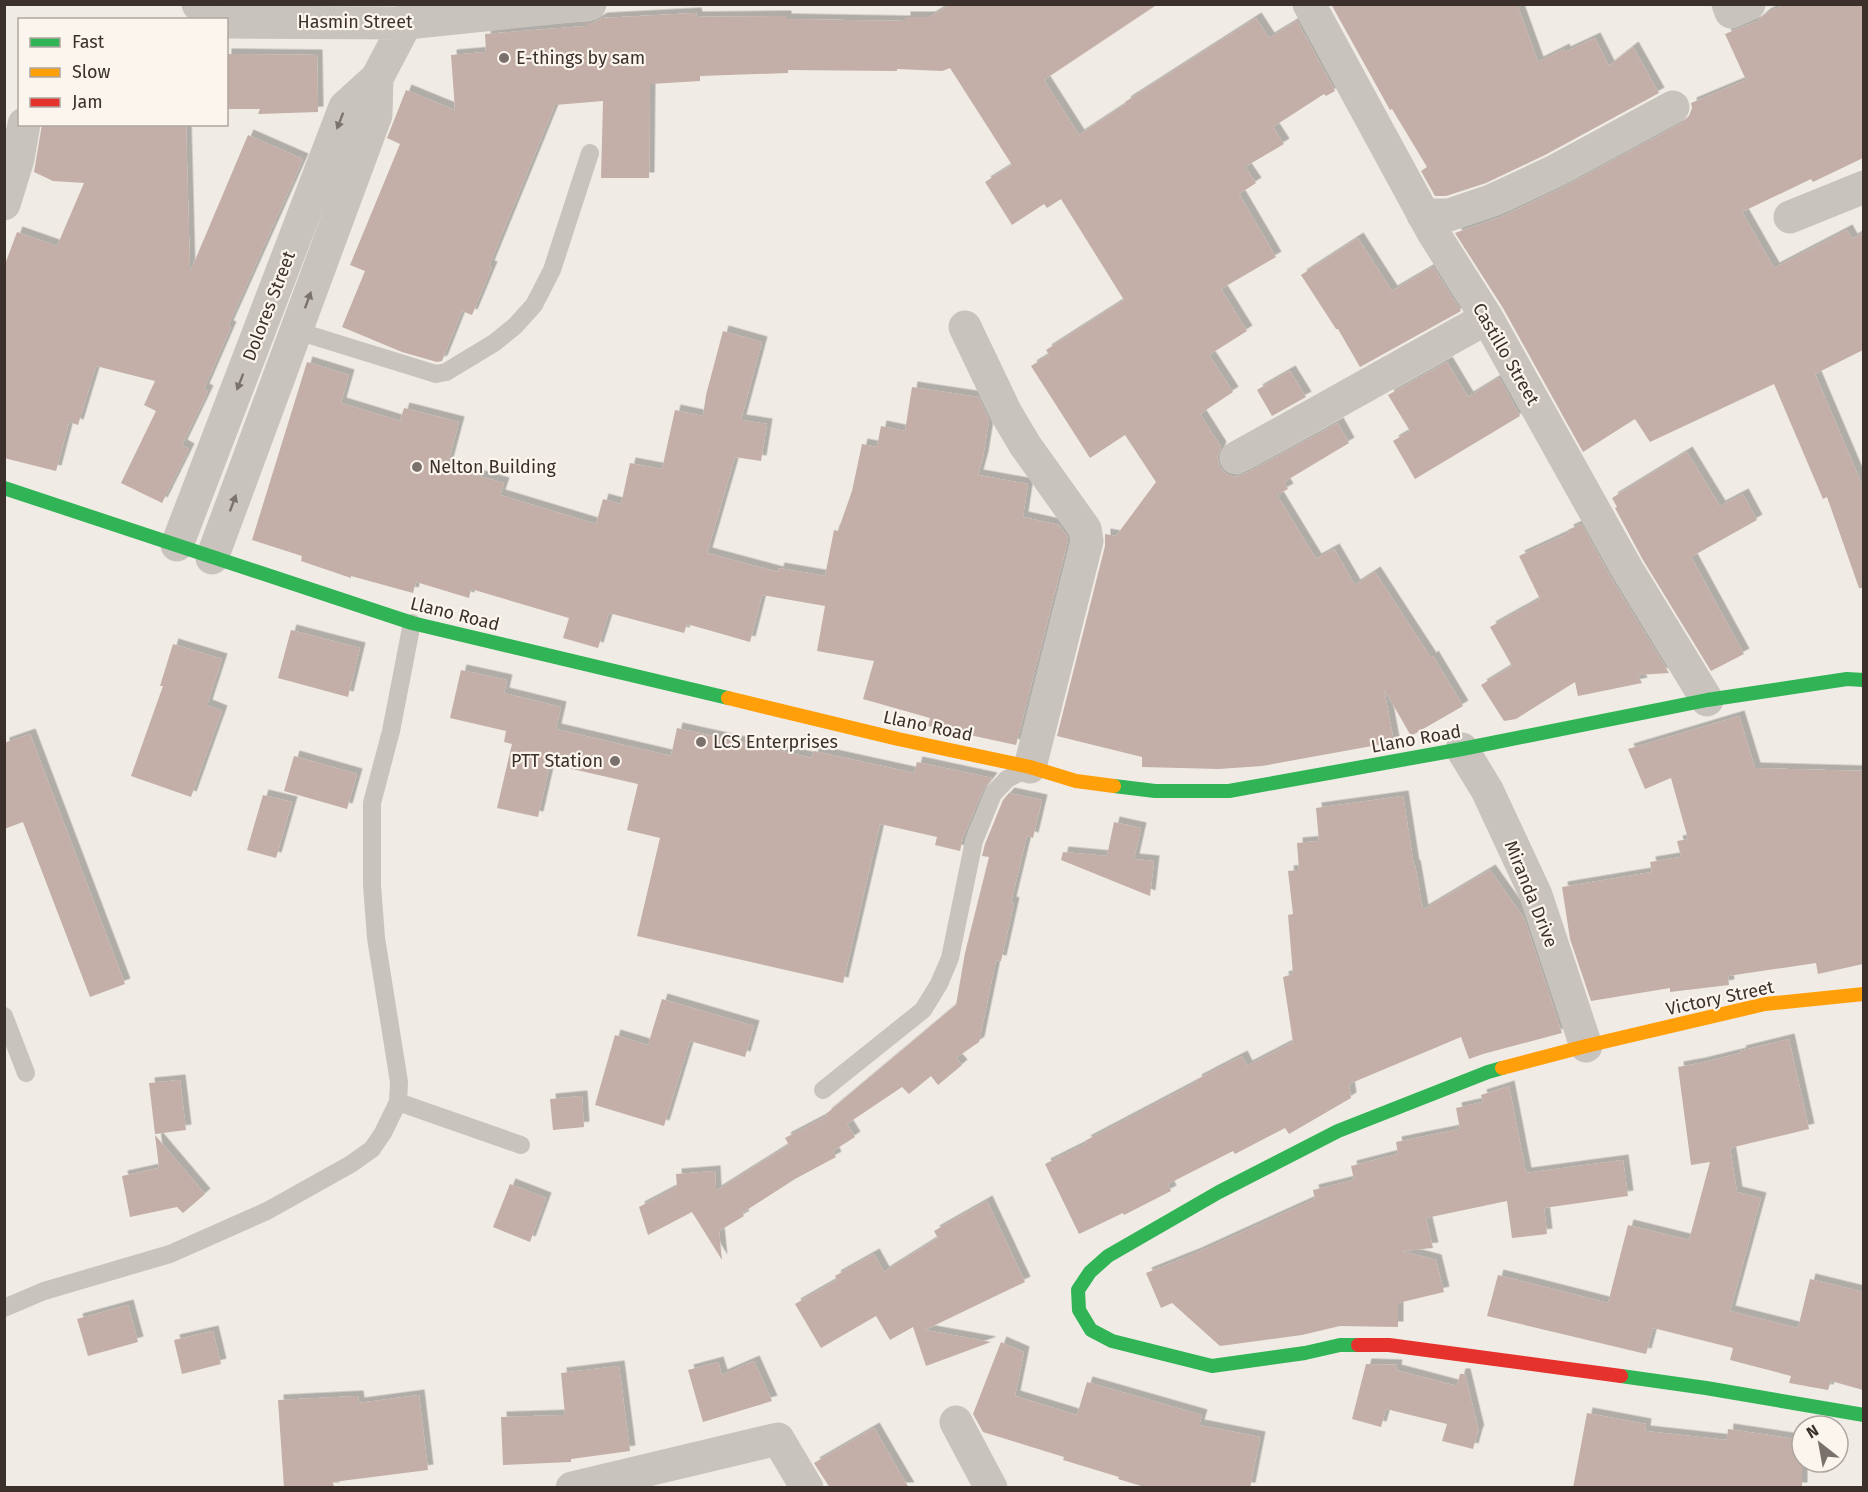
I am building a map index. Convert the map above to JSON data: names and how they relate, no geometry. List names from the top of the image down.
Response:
{
  "streets": {
    "main road": ["Llano Road", "Victory Street"],
    "street": [
      "Hasmin Street",
      "Dolores Street",
      "Castillo Street",
      "Miranda Drive"
    ]
  },
  "crossings": [
    ["Hasmin Street", "Dolores Street"],
    ["Dolores Street", "Llano Road"],
    ["Castillo Street", "Llano Road"],
    ["Llano Road", "Miranda Drive"],
    ["Miranda Drive", "Victory Street"]
  ],
  "places": [
    "E-things by sam",
    "Nelton Building",
    "LCS Enterprises",
    "PTT Station"
  ],
  "legend": ["Fast", "Slow", "Jam"],
  "north": "top left"
}
